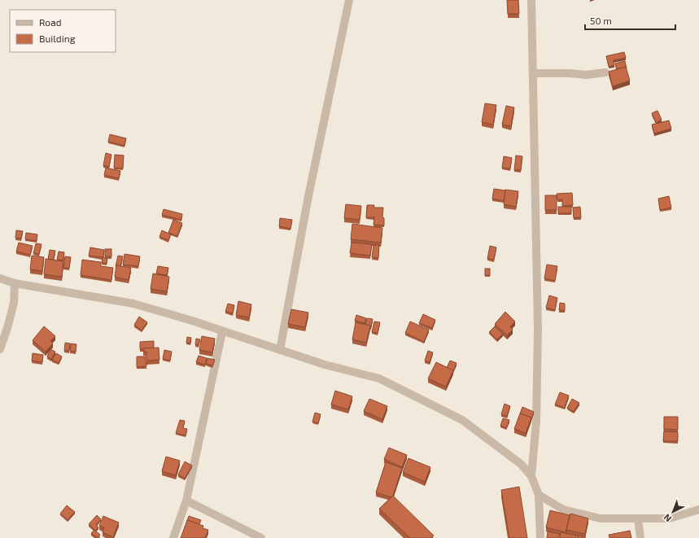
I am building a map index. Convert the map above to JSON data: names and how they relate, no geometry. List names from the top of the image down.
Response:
{
  "legend": ["Road", "Building"],
  "scale_bar": "50 m",
  "north": "bottom left"
}
